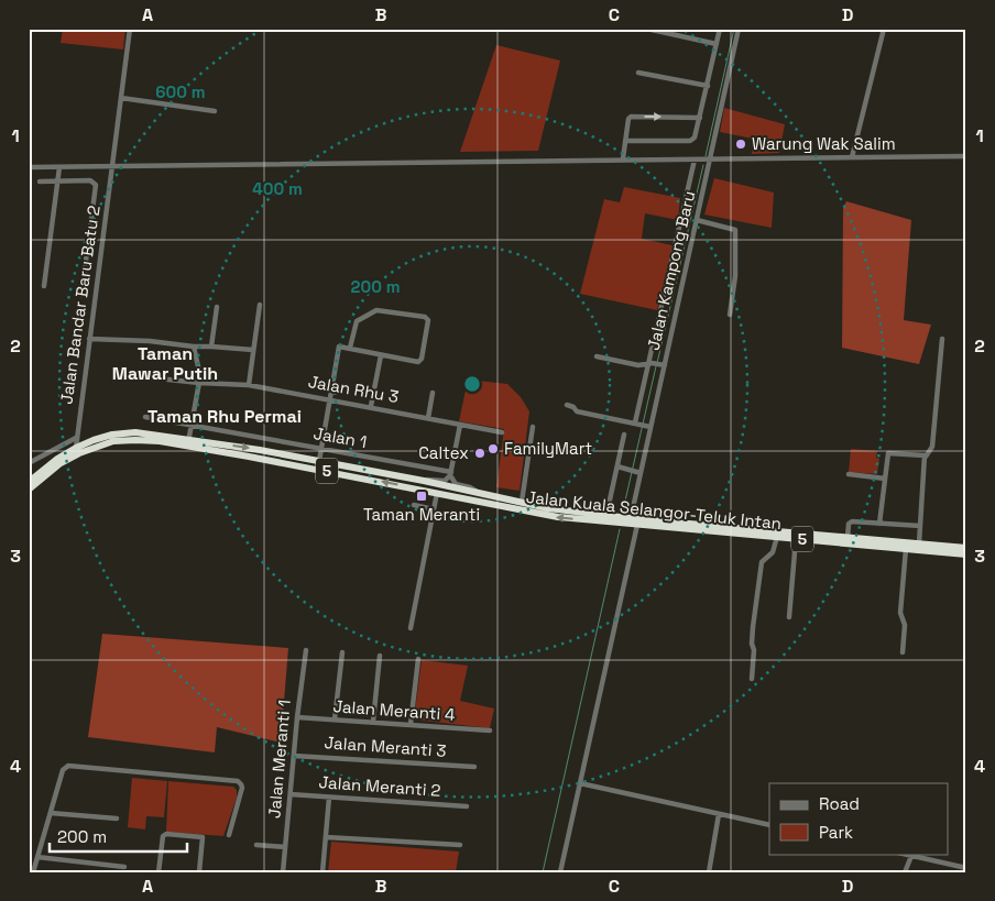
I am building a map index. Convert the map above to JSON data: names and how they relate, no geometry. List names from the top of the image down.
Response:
{
  "streets": {
    "highway": ["5", "Jalan Kuala Selangor-Teluk Intan"],
    "street": [
      "Jalan Kampong Baru",
      "Jalan Bandar Baru Batu 2",
      "Jalan Rhu 3",
      "Jalan 1",
      "Jalan Meranti 4",
      "Jalan Meranti 3",
      "Jalan Meranti 1",
      "Jalan Meranti 2"
    ]
  },
  "crossings": [
    ["Jalan Kampong Baru", "Jalan Kuala Selangor-Teluk Intan"],
    ["Jalan Bandar Baru Batu 2", "Jalan Kuala Selangor-Teluk Intan"],
    ["Jalan Meranti 4", "Jalan Meranti 1"],
    ["Jalan Meranti 3", "Jalan Meranti 1"],
    ["Jalan Meranti 1", "Jalan Meranti 2"]
  ],
  "districts": ["Taman Mawar Putih", "Taman Rhu Permai"],
  "places": {
    "other": ["Warung Wak Salim", "FamilyMart", "Caltex"],
    "transit": ["Taman Meranti"]
  },
  "legend": ["Road", "Park"],
  "scale_bar": "200 m",
  "grid": {
    "columns": [
      "A",
      "B",
      "C",
      "D"
    ],
    "rows": [
      "1",
      "2",
      "3",
      "4"
    ]
  },
  "rings": ["600 m", "400 m", "200 m"]
}
